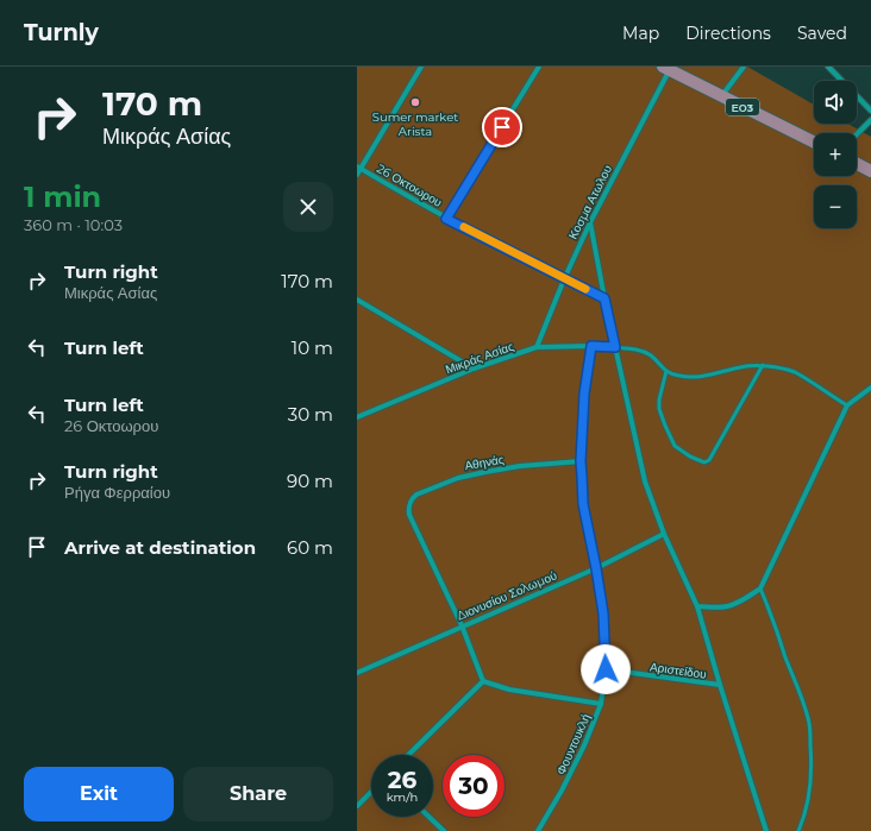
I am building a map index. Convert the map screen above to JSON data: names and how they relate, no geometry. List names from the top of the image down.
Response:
{
  "streets": {
    "main road": ["ΕΟ3"],
    "street": [
      "26 Οκτοωρου",
      "Κοσμα Ατωλου",
      "Μικράς Ασίας",
      "Αθηνάς",
      "Διονυσίου Σολωμού",
      "Αριστείδου",
      "Φουντουκλή"
    ]
  },
  "crossings": [
    ["ΕΟ3", "Κοσμα Ατωλου"],
    ["26 Οκτοωρου", "Κοσμα Ατωλου"],
    ["Κοσμα Ατωλου", "Μικράς Ασίας"],
    ["Μικράς Ασίας", "Φουντουκλή"],
    ["Αθηνάς", "Διονυσίου Σολωμού"],
    ["Αθηνάς", "Φουντουκλή"],
    ["Διονυσίου Σολωμού", "Φουντουκλή"],
    ["Αριστείδου", "Φουντουκλή"]
  ],
  "places": ["Sumer market Arista"],
  "page": {
    "header": "Turnly",
    "nav": ["Map", "Directions", "Saved"],
    "turn": ["170 m", "Μικράς Ασίας"],
    "map_buttons": ["+", "−"],
    "heading": ["1 min", "360 m · 10:03"],
    "list": [
      {
        "name": "Turn right",
        "note": "Μικράς Ασίας",
        "value": "170 m"
      },
      {
        "name": "Turn left",
        "value": "10 m"
      },
      {
        "name": "Turn left",
        "note": "26 Οκτοωρου",
        "value": "30 m"
      },
      {
        "name": "Turn right",
        "note": "Ρήγα Φερραίου",
        "value": "90 m"
      },
      {
        "name": "Arrive at destination",
        "value": "60 m"
      }
    ],
    "speed": "26 km/h",
    "limit": "30",
    "buttons": ["Exit", "Share"]
  }
}
